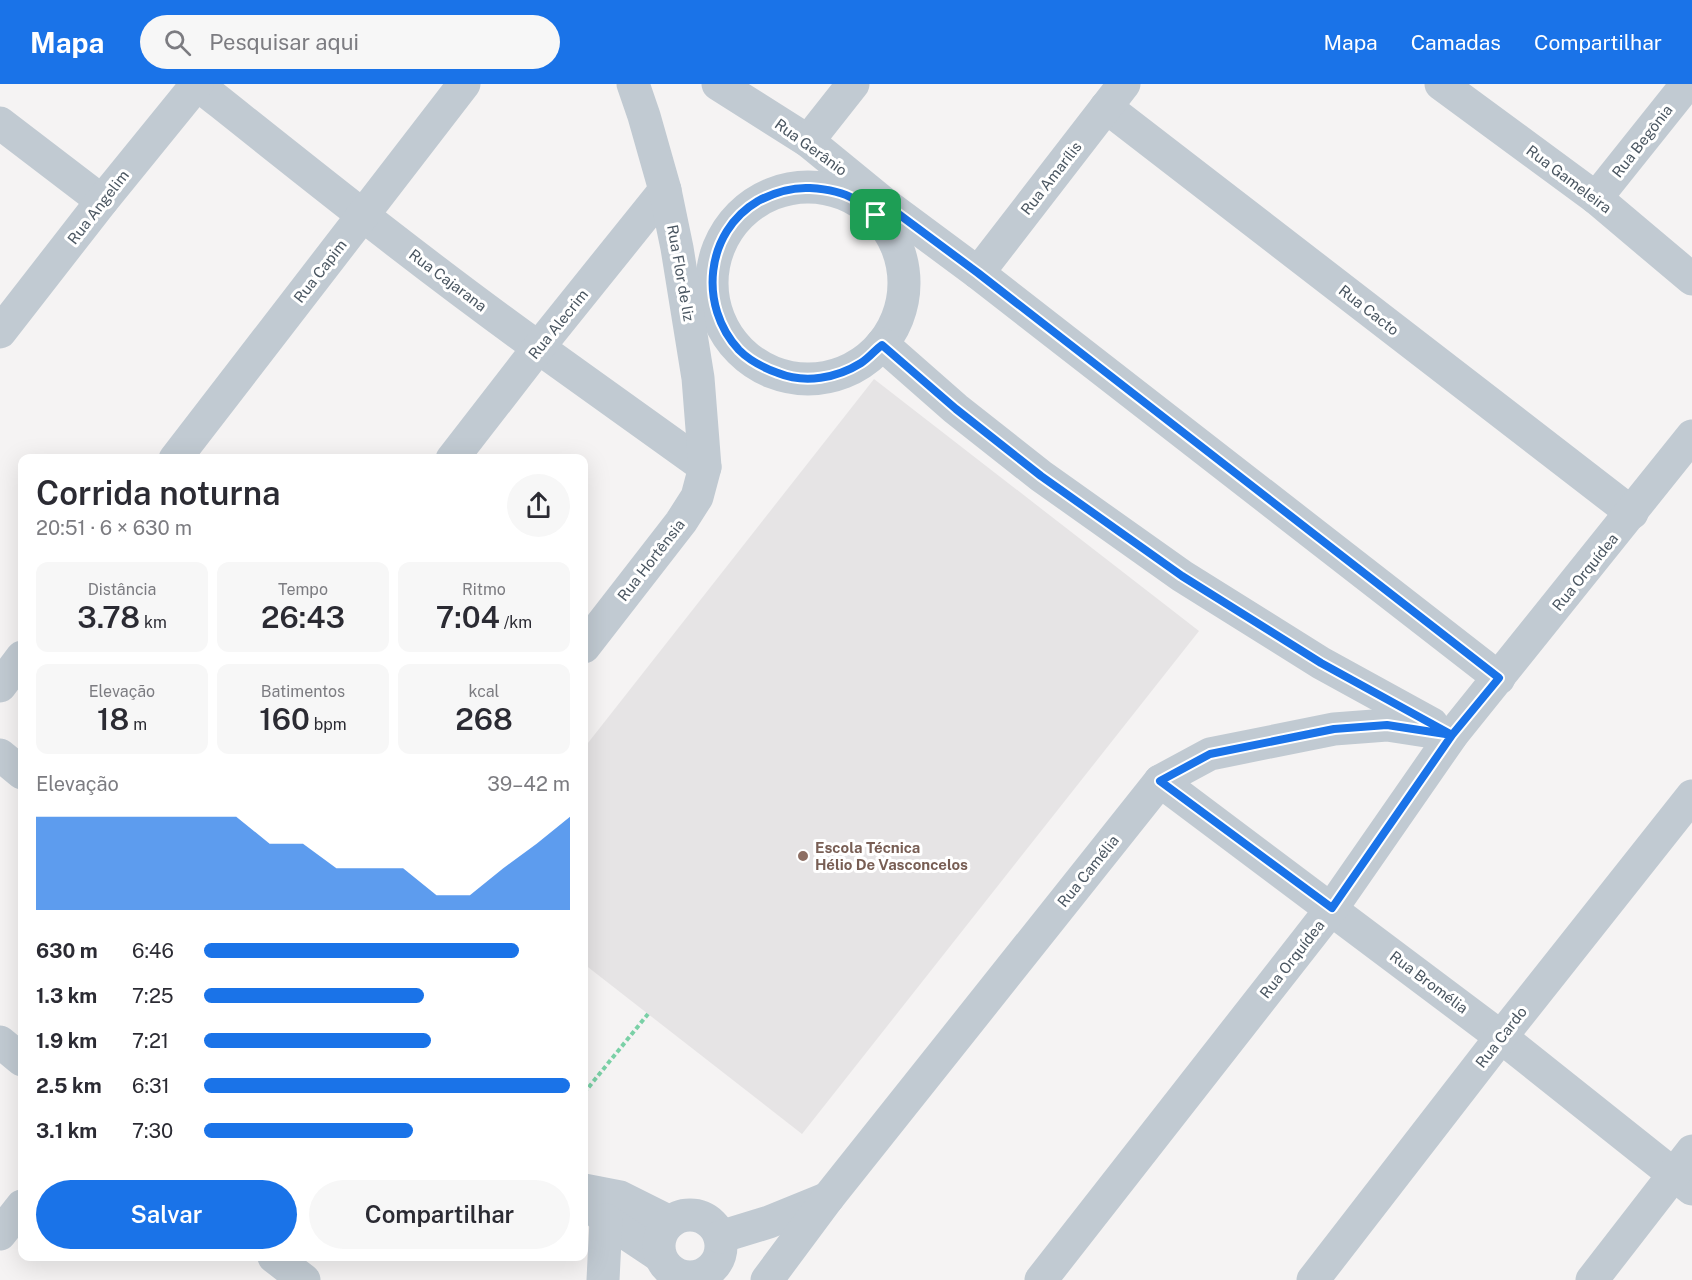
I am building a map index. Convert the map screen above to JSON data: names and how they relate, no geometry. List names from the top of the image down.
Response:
{
  "streets": {
    "street": [
      "Rua Begônia",
      "Rua Gerânio",
      "Rua Amarílis",
      "Rua Gameleira",
      "Rua Angelim",
      "Rua Capim",
      "Rua Flor de liz",
      "Rua Cajarana",
      "Rua Cacto",
      "Rua Alecrim",
      "Rua Hortênsia",
      "Rua Orquídea",
      "Rua Camélia",
      "Rua Bromélia",
      "Rua Cardo"
    ]
  },
  "crossings": [
    ["Rua Begônia", "Rua Gameleira"],
    ["Rua Gerânio", "Rua Amarílis"],
    ["Rua Gerânio", "Rua Flor de liz"],
    ["Rua Gerânio", "Rua Orquídea"],
    ["Rua Amarílis", "Rua Cacto"],
    ["Rua Angelim", "Rua Cajarana"],
    ["Rua Capim", "Rua Cajarana"],
    ["Rua Flor de liz", "Rua Cajarana"],
    ["Rua Flor de liz", "Rua Alecrim"],
    ["Rua Flor de liz", "Rua Hortênsia"],
    ["Rua Cajarana", "Rua Alecrim"],
    ["Rua Cajarana", "Rua Hortênsia"],
    ["Rua Cacto", "Rua Orquídea"],
    ["Rua Orquídea", "Rua Camélia"],
    ["Rua Orquídea", "Rua Bromélia"],
    ["Rua Camélia", "Rua Bromélia"],
    ["Rua Bromélia", "Rua Cardo"]
  ],
  "places": ["Escola Técnica Hélio De Vasconcelos"],
  "page": {
    "header": "Mapa",
    "search": "Pesquisar aqui",
    "nav": ["Mapa", "Camadas", "Compartilhar"],
    "heading": ["Corrida noturna", "20:51 · 6 × 630 m"],
    "stats": [
      ["Distância", "3.78 km"],
      ["Tempo", "26:43"],
      ["Ritmo", "7:04 /km"],
      ["Elevação", "18 m"],
      ["Batimentos", "160 bpm"],
      ["kcal", "268"]
    ],
    "chart": ["Elevação", "39–42 m"],
    "list": [
      {
        "name": "630 m",
        "note": "6:46"
      },
      {
        "name": "1.3 km",
        "note": "7:25"
      },
      {
        "name": "1.9 km",
        "note": "7:21"
      },
      {
        "name": "2.5 km",
        "note": "6:31"
      },
      {
        "name": "3.1 km",
        "note": "7:30"
      }
    ],
    "buttons": ["Salvar", "Compartilhar"]
  }
}
